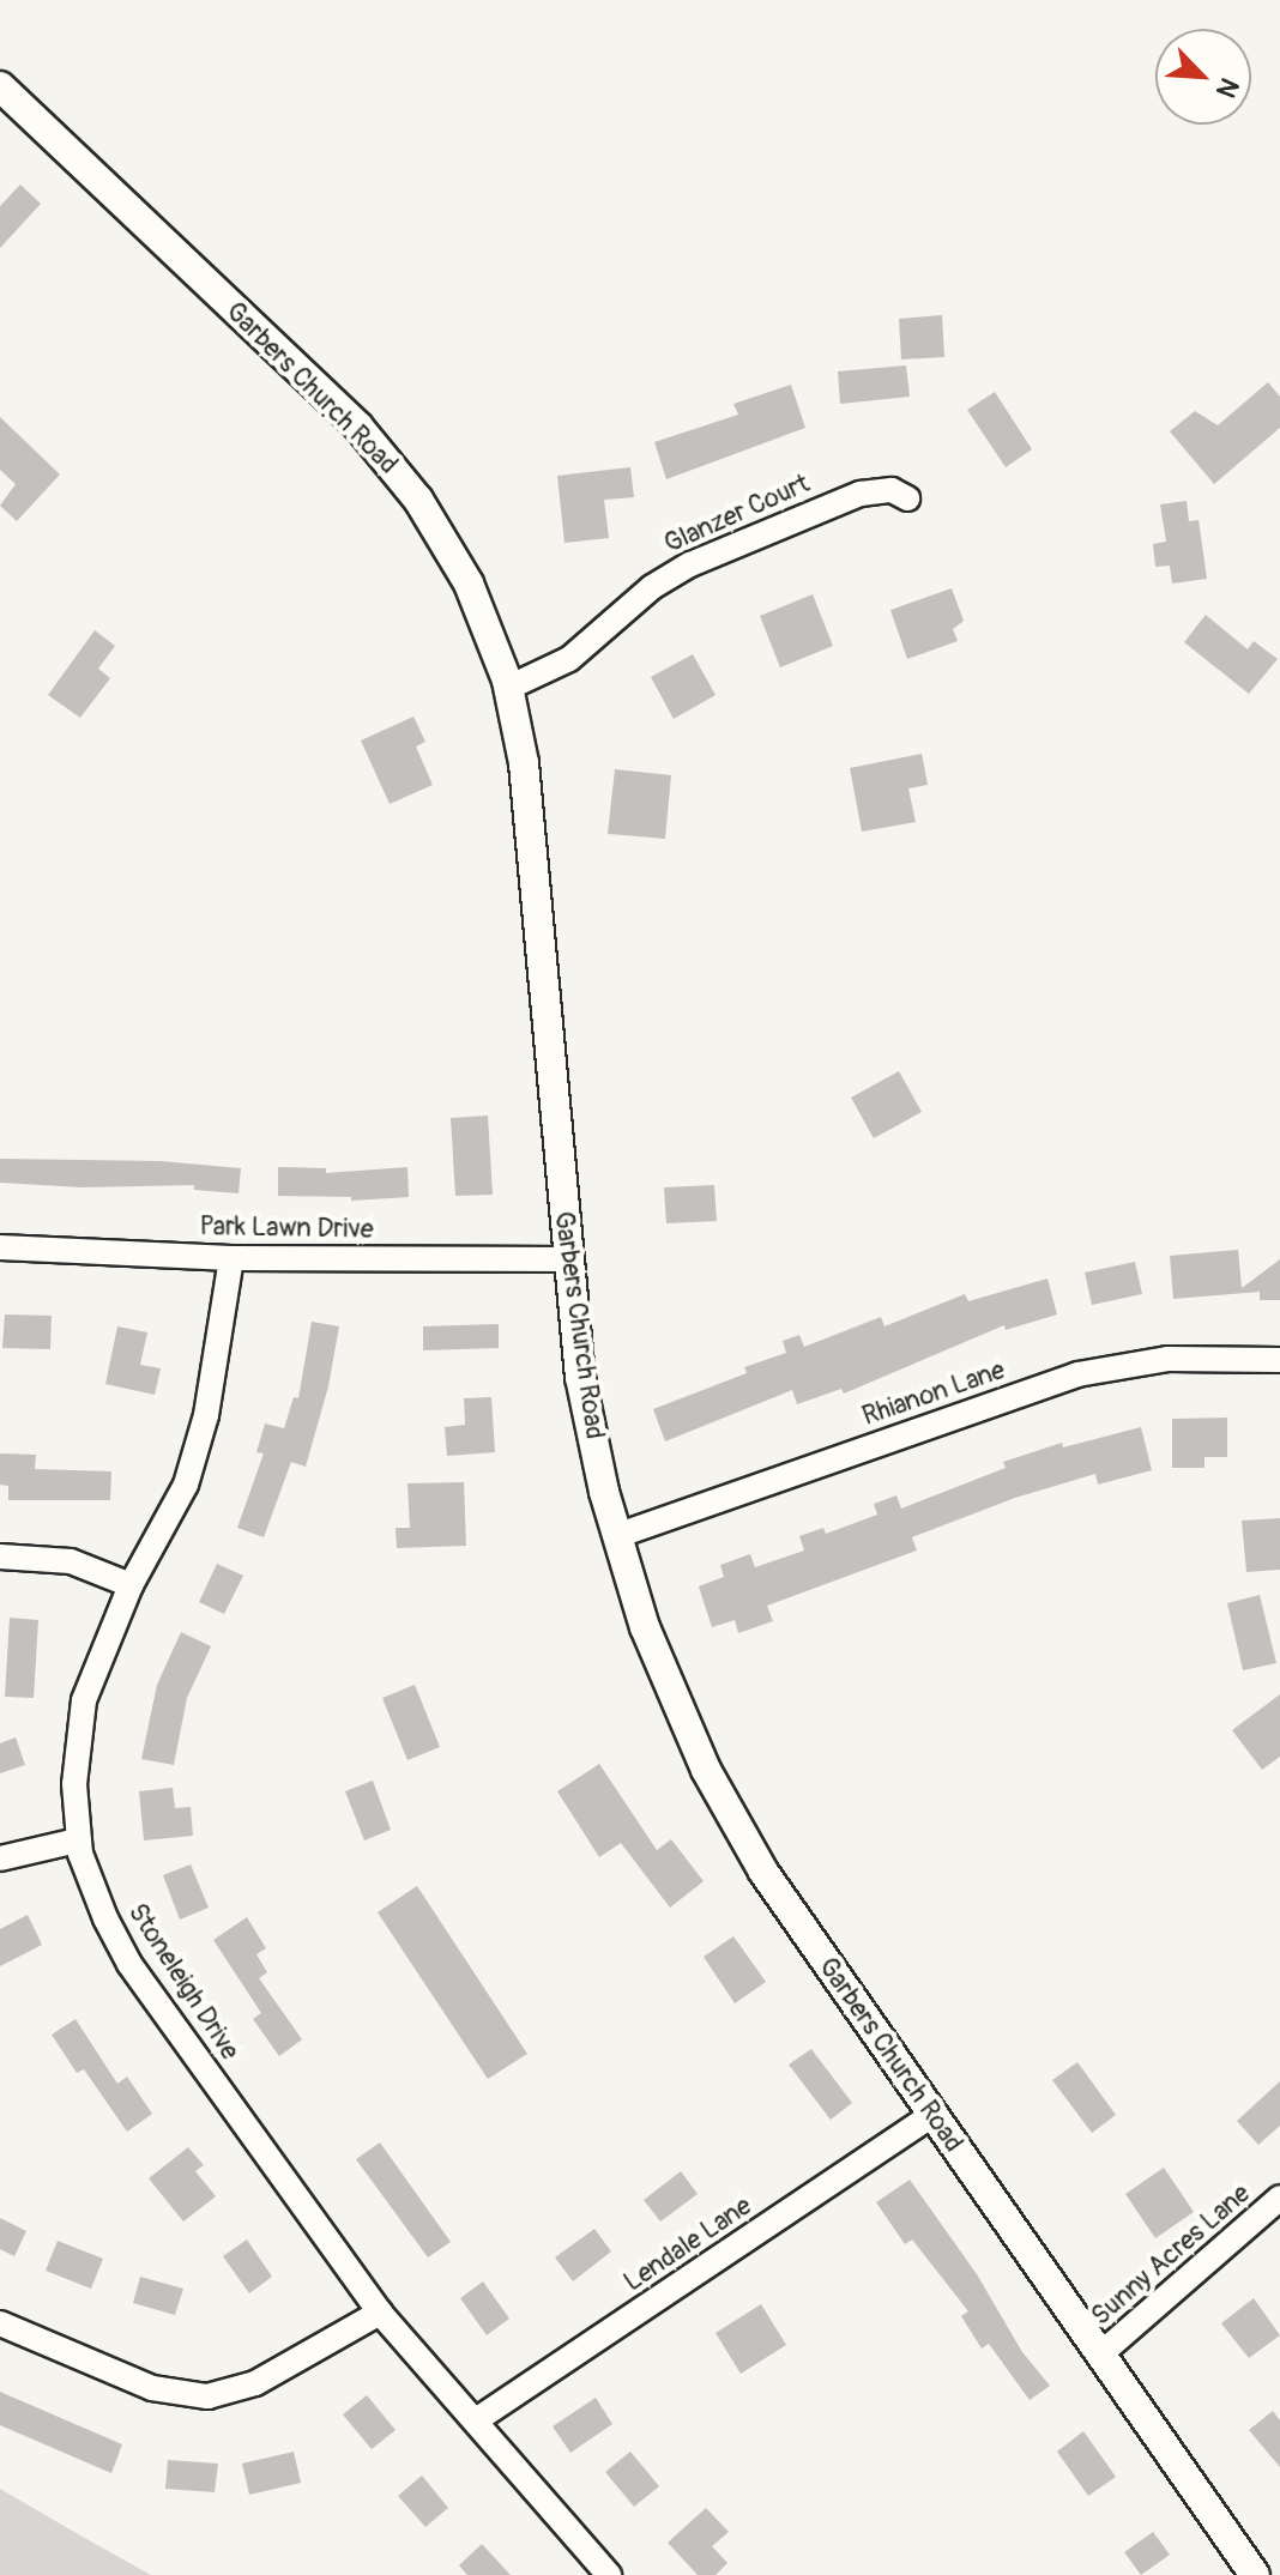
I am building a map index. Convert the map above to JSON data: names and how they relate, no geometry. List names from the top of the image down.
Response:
{
  "streets": {
    "street": [
      "Garbers Church Road",
      "Glanzer Court",
      "Park Lawn Drive",
      "Rhianon Lane",
      "Stoneleigh Drive",
      "Lendale Lane",
      "Sunny Acres Lane"
    ]
  },
  "crossings": [
    ["Garbers Church Road", "Glanzer Court"],
    ["Garbers Church Road", "Park Lawn Drive"],
    ["Garbers Church Road", "Rhianon Lane"],
    ["Garbers Church Road", "Lendale Lane"],
    ["Garbers Church Road", "Sunny Acres Lane"],
    ["Park Lawn Drive", "Stoneleigh Drive"],
    ["Stoneleigh Drive", "Lendale Lane"]
  ],
  "north": "bottom right"
}
